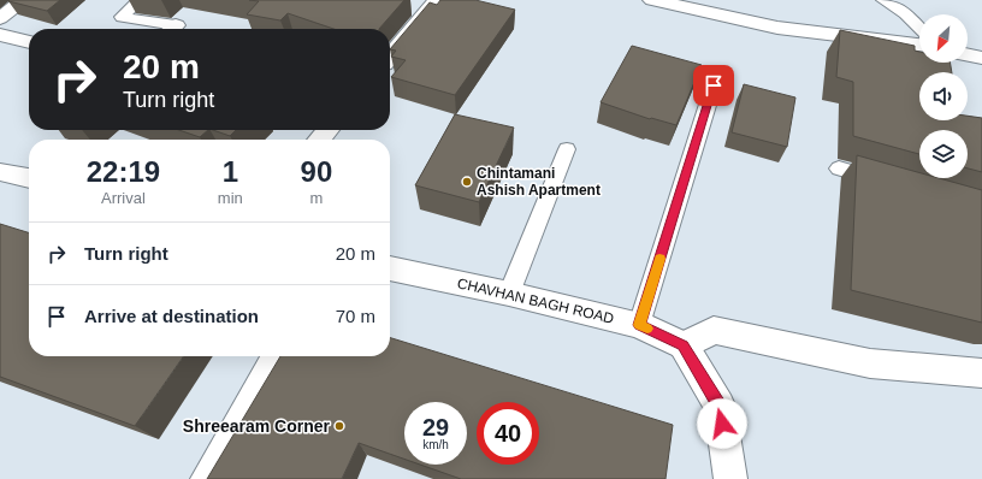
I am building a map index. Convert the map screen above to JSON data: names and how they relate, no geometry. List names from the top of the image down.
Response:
{
  "streets": {
    "street": ["CHAVHAN BAGH ROAD"]
  },
  "places": ["Chintamani Ashish Apartment", "Shreearam Corner"],
  "north": "bottom left",
  "page": {
    "turn": ["20 m", "Turn right"],
    "eta": [
      "22:19",
      "Arrival",
      "1",
      "min",
      "90",
      "m"
    ],
    "list": [
      {
        "name": "Turn right",
        "value": "20 m"
      },
      {
        "name": "Arrive at destination",
        "value": "70 m"
      }
    ],
    "speed": "29 km/h",
    "limit": "40"
  }
}
